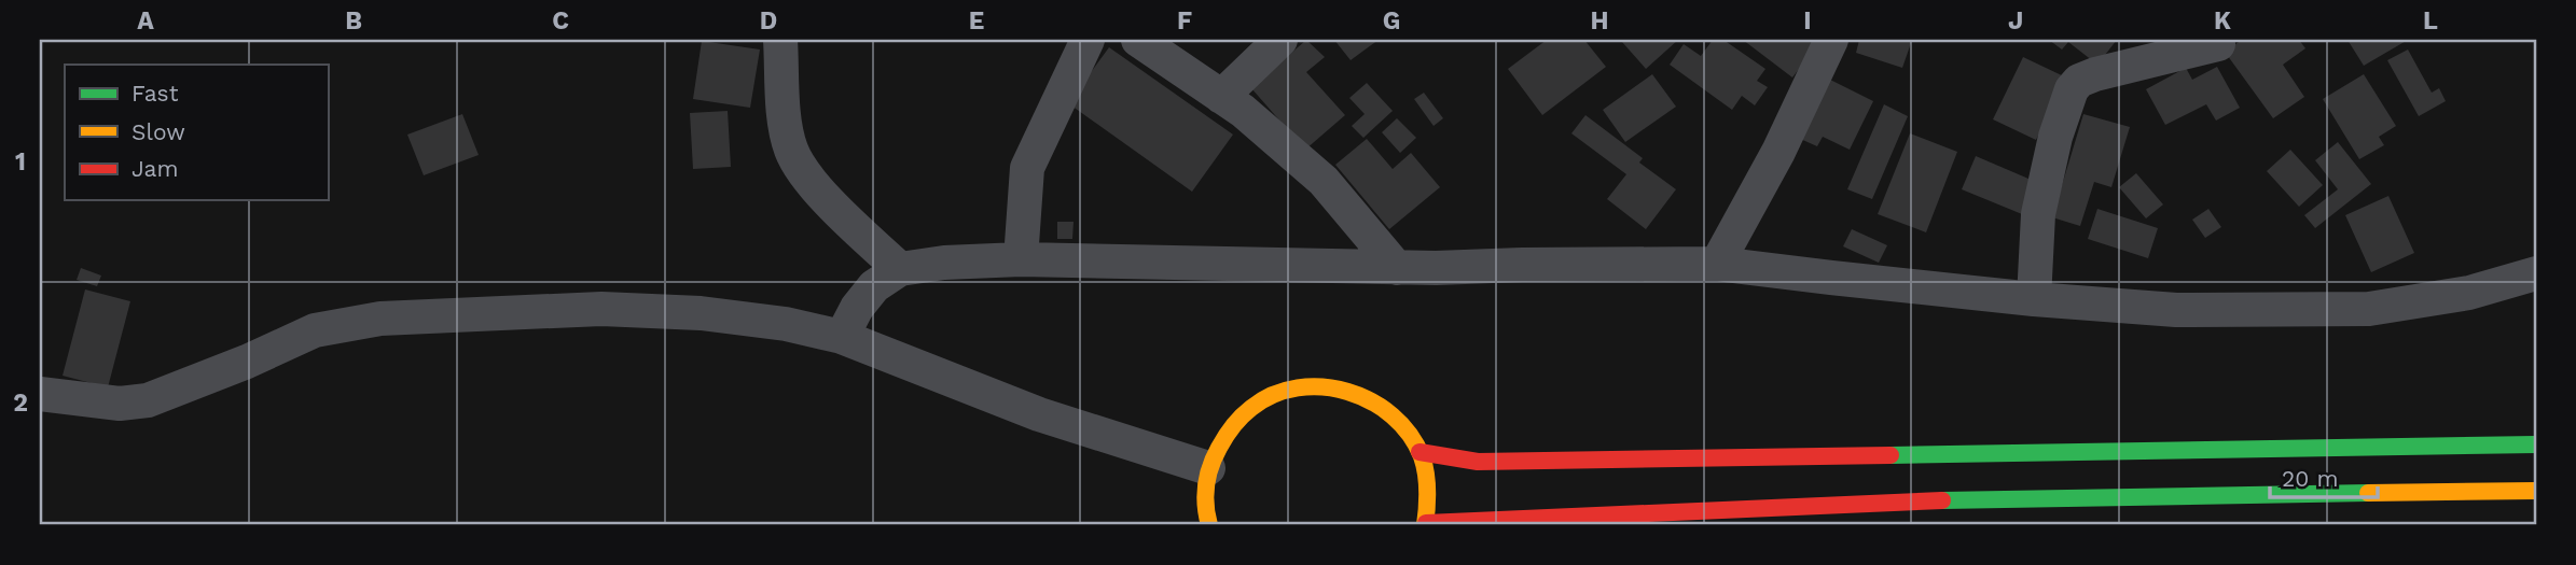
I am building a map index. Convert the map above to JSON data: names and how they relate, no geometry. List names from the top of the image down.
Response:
{
  "legend": ["Fast", "Slow", "Jam"],
  "scale_bar": "20 m",
  "grid": {
    "columns": [
      "A",
      "B",
      "C",
      "D",
      "E",
      "F",
      "G",
      "H",
      "I",
      "J",
      "K",
      "L"
    ],
    "rows": ["1", "2"]
  }
}
